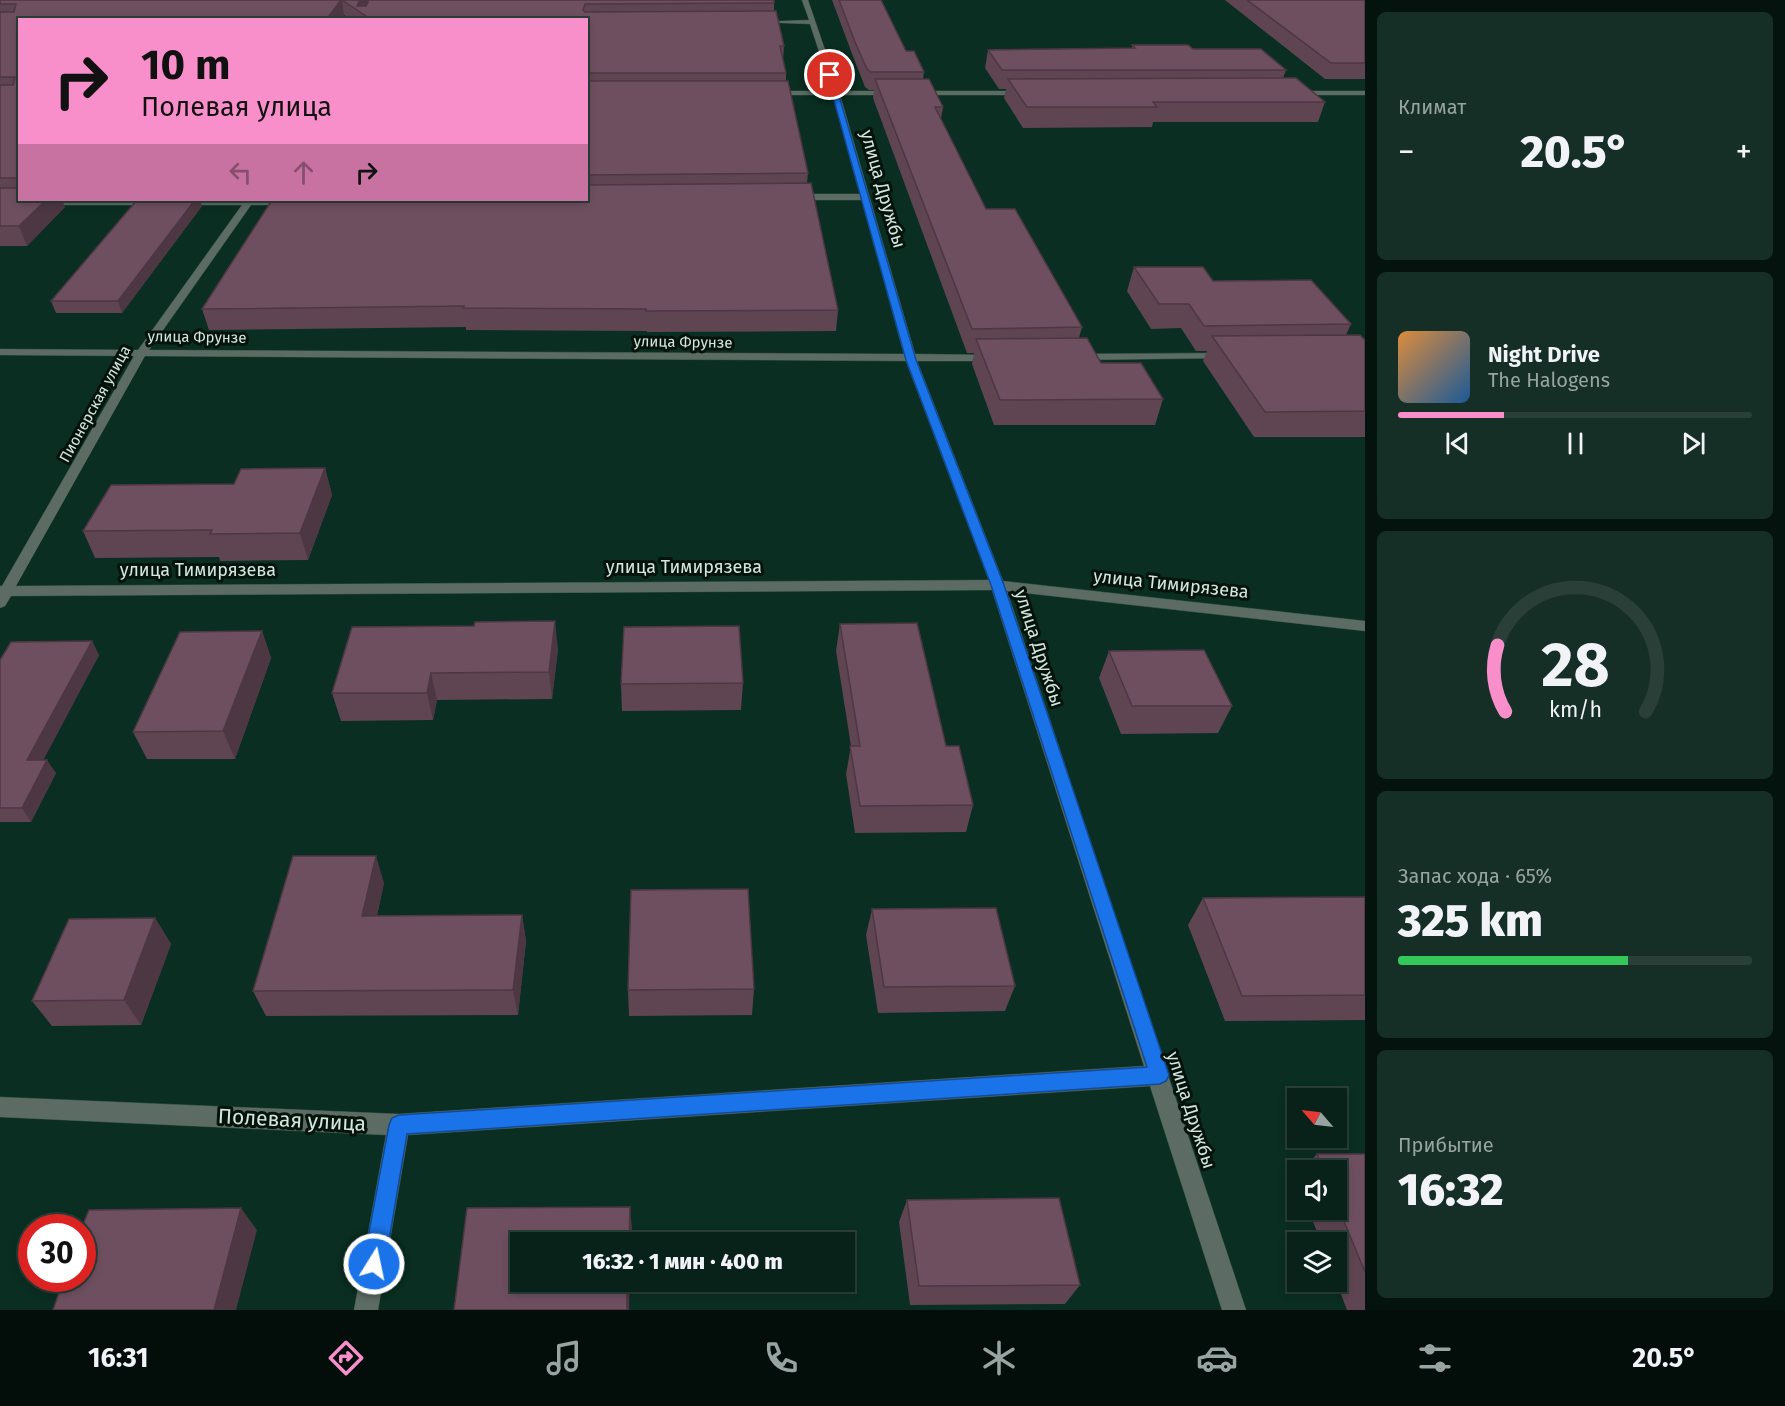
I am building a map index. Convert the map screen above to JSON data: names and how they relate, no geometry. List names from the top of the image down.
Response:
{
  "streets": {
    "street": [
      "улица Дружбы",
      "улица Фрунзе",
      "Пионерская улица",
      "улица Тимирязева",
      "Полевая улица"
    ]
  },
  "crossings": [
    ["улица Дружбы", "улица Фрунзе"],
    ["улица Дружбы", "улица Тимирязева"],
    ["улица Дружбы", "Полевая улица"],
    ["улица Фрунзе", "Пионерская улица"],
    ["Пионерская улица", "улица Тимирязева"]
  ],
  "north": "top left",
  "page": {
    "tile": [
      "Климат",
      ["Запас хода · 65%", "325 km"],
      ["Прибытие", "16:32"]
    ],
    "turn": ["10 m", "Полевая улица"],
    "heat": ["−", "20.5°", "+"],
    "song": ["Night Drive", "The Halogens"],
    "limit": "30",
    "trip": "16:32 · 1 мин · 400 m",
    "tabs": ["16:31", "20.5°"],
    "gauge": ["28", "km/h"]
  }
}
